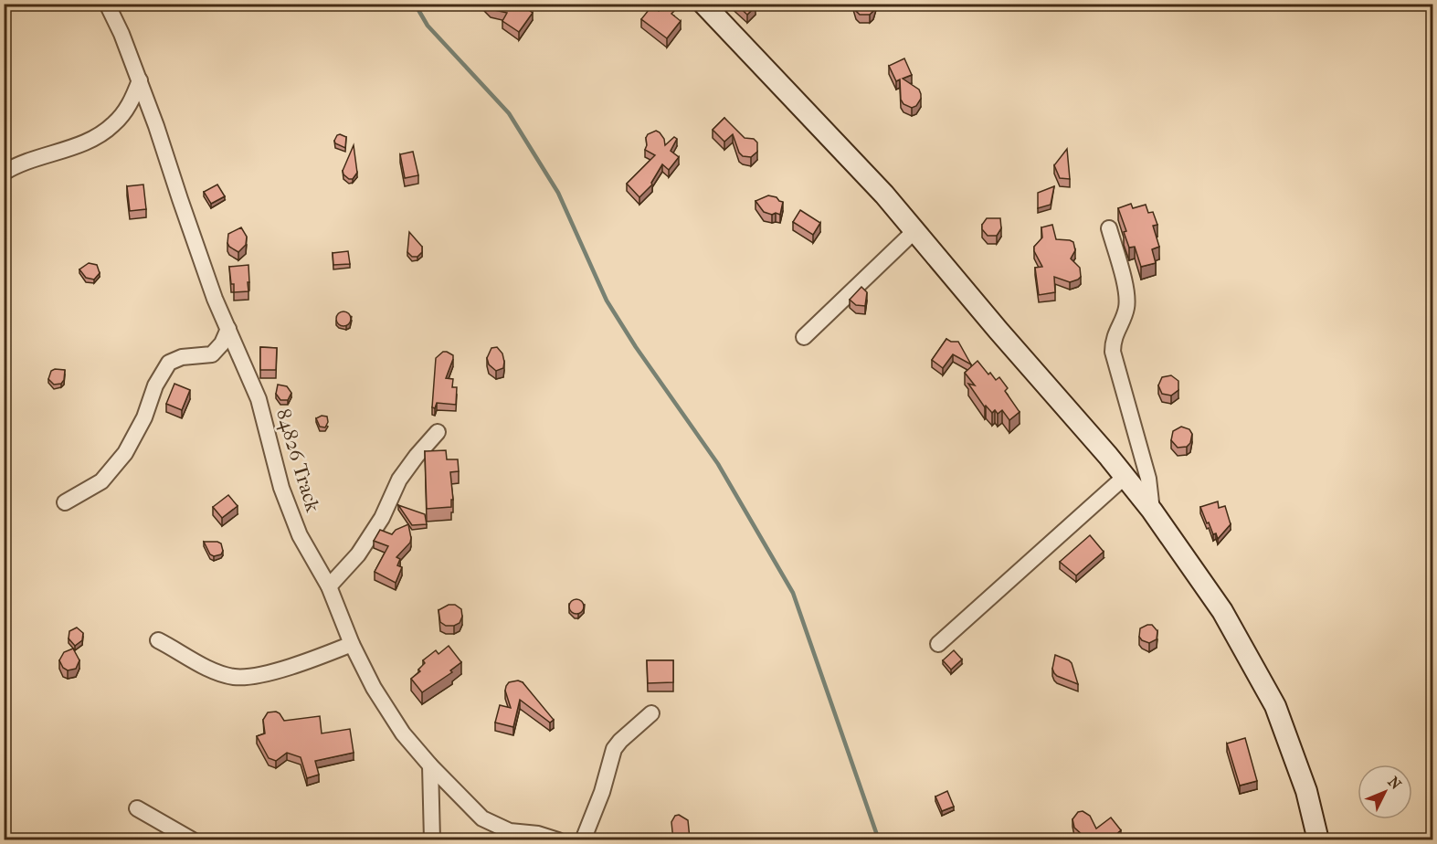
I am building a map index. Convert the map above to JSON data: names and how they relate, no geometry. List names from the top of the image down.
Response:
{
  "streets": {
    "street": ["84826 Track"]
  },
  "north": "top right"
}
